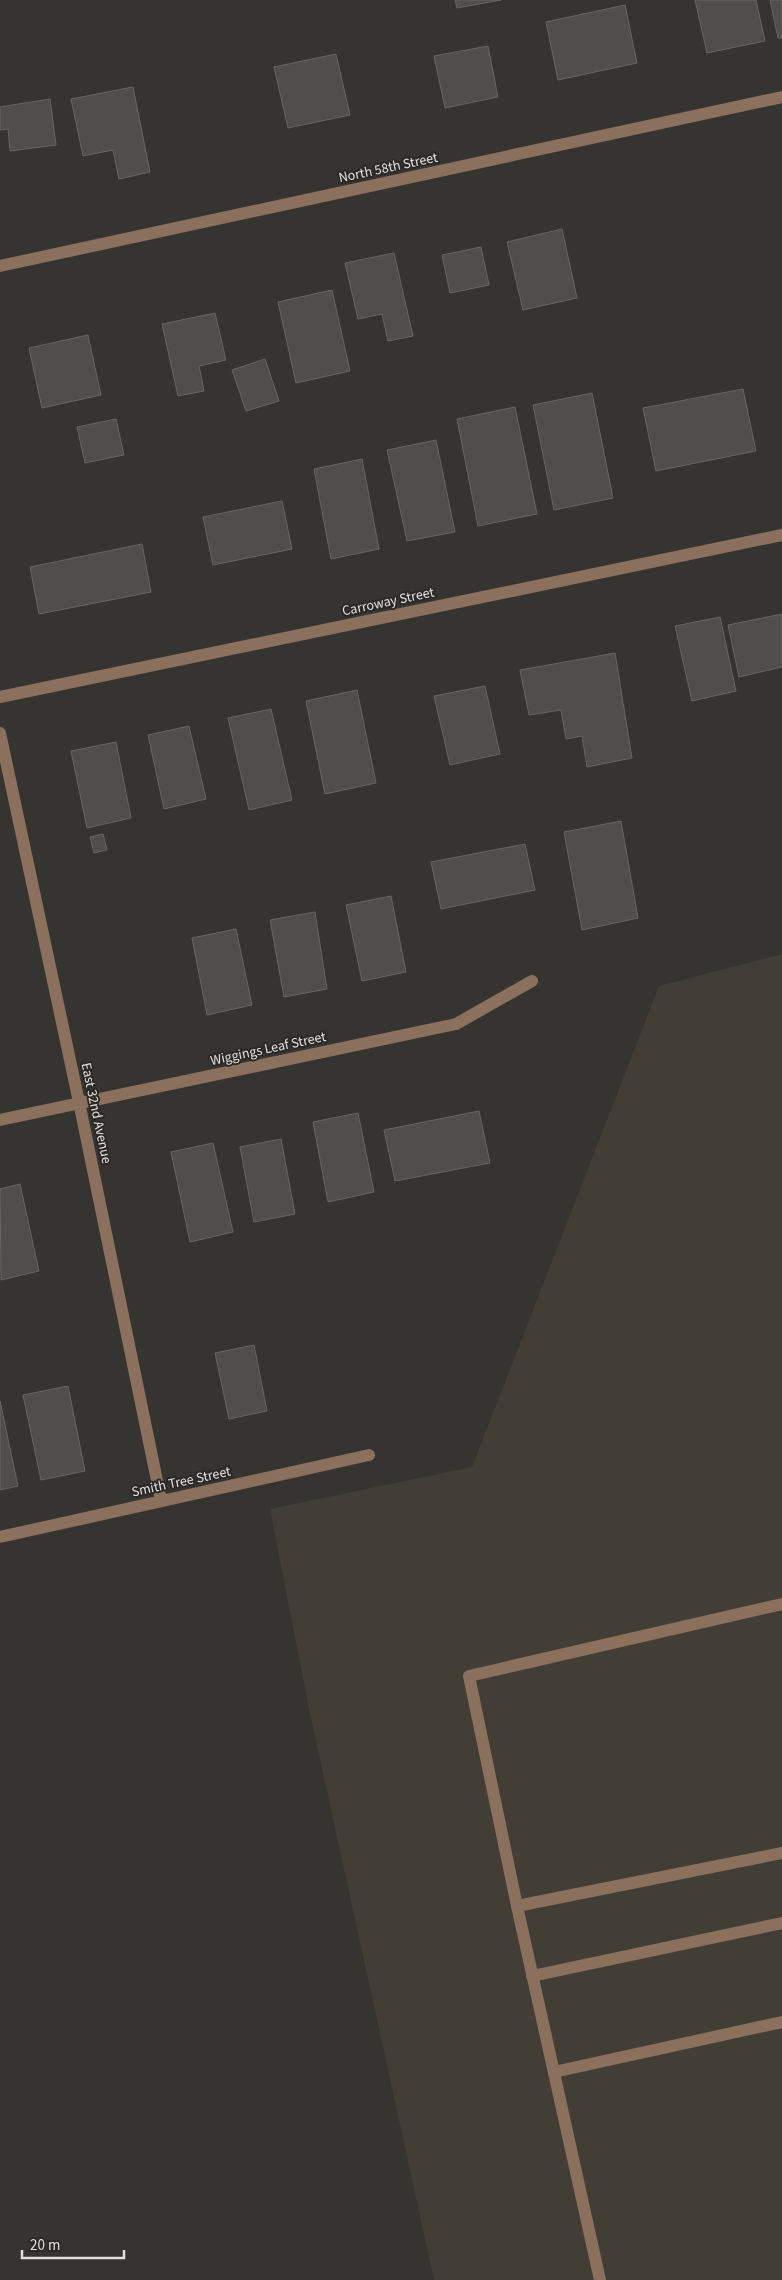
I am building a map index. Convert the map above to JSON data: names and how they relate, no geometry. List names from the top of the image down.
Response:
{
  "streets": {
    "street": [
      "North 58th Street",
      "Carroway Street",
      "Wiggings Leaf Street",
      "East 32nd Avenue",
      "Smith Tree Street"
    ]
  },
  "crossings": [
    ["Wiggings Leaf Street", "East 32nd Avenue"],
    ["East 32nd Avenue", "Smith Tree Street"]
  ],
  "scale_bar": "20 m"
}
